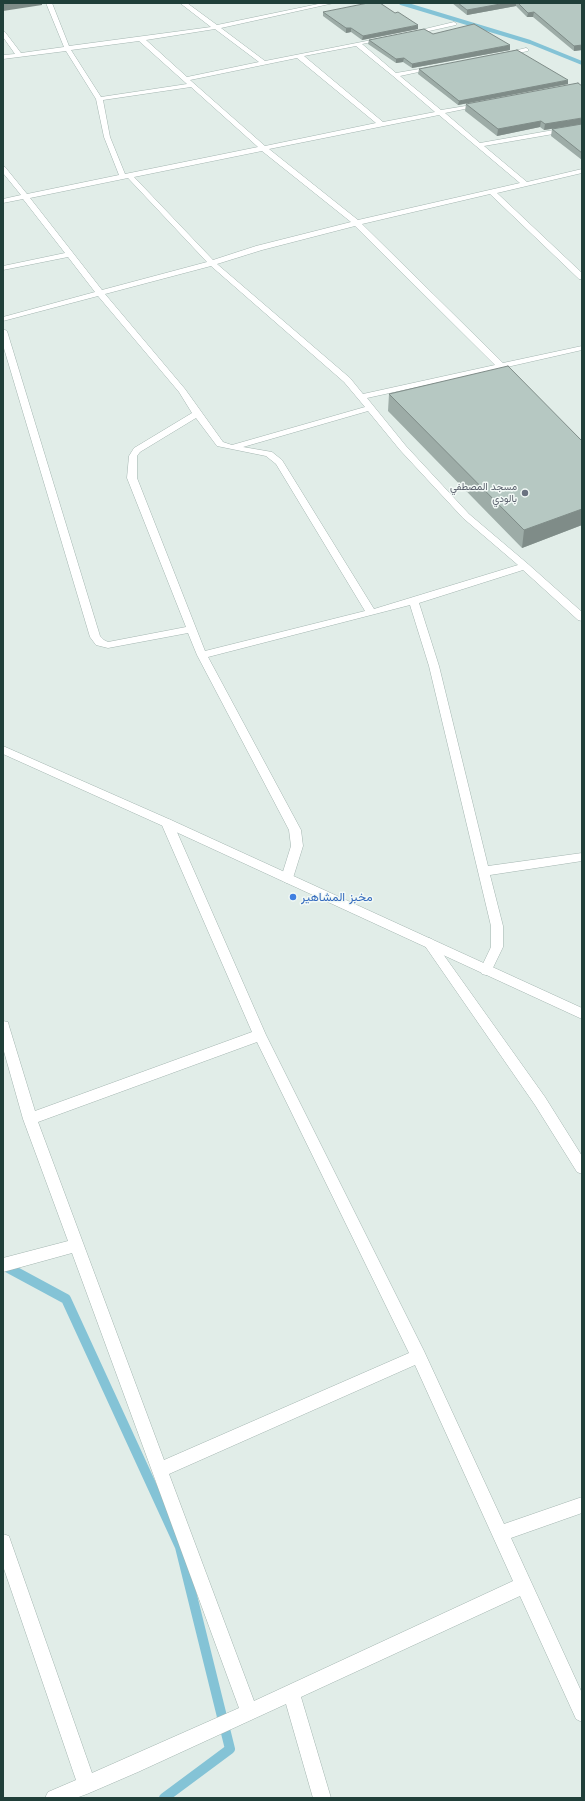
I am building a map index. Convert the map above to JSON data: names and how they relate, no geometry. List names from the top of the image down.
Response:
{
  "places": ["مسجد المصطفي بالودي", "مخبز المشاهير"]
}
